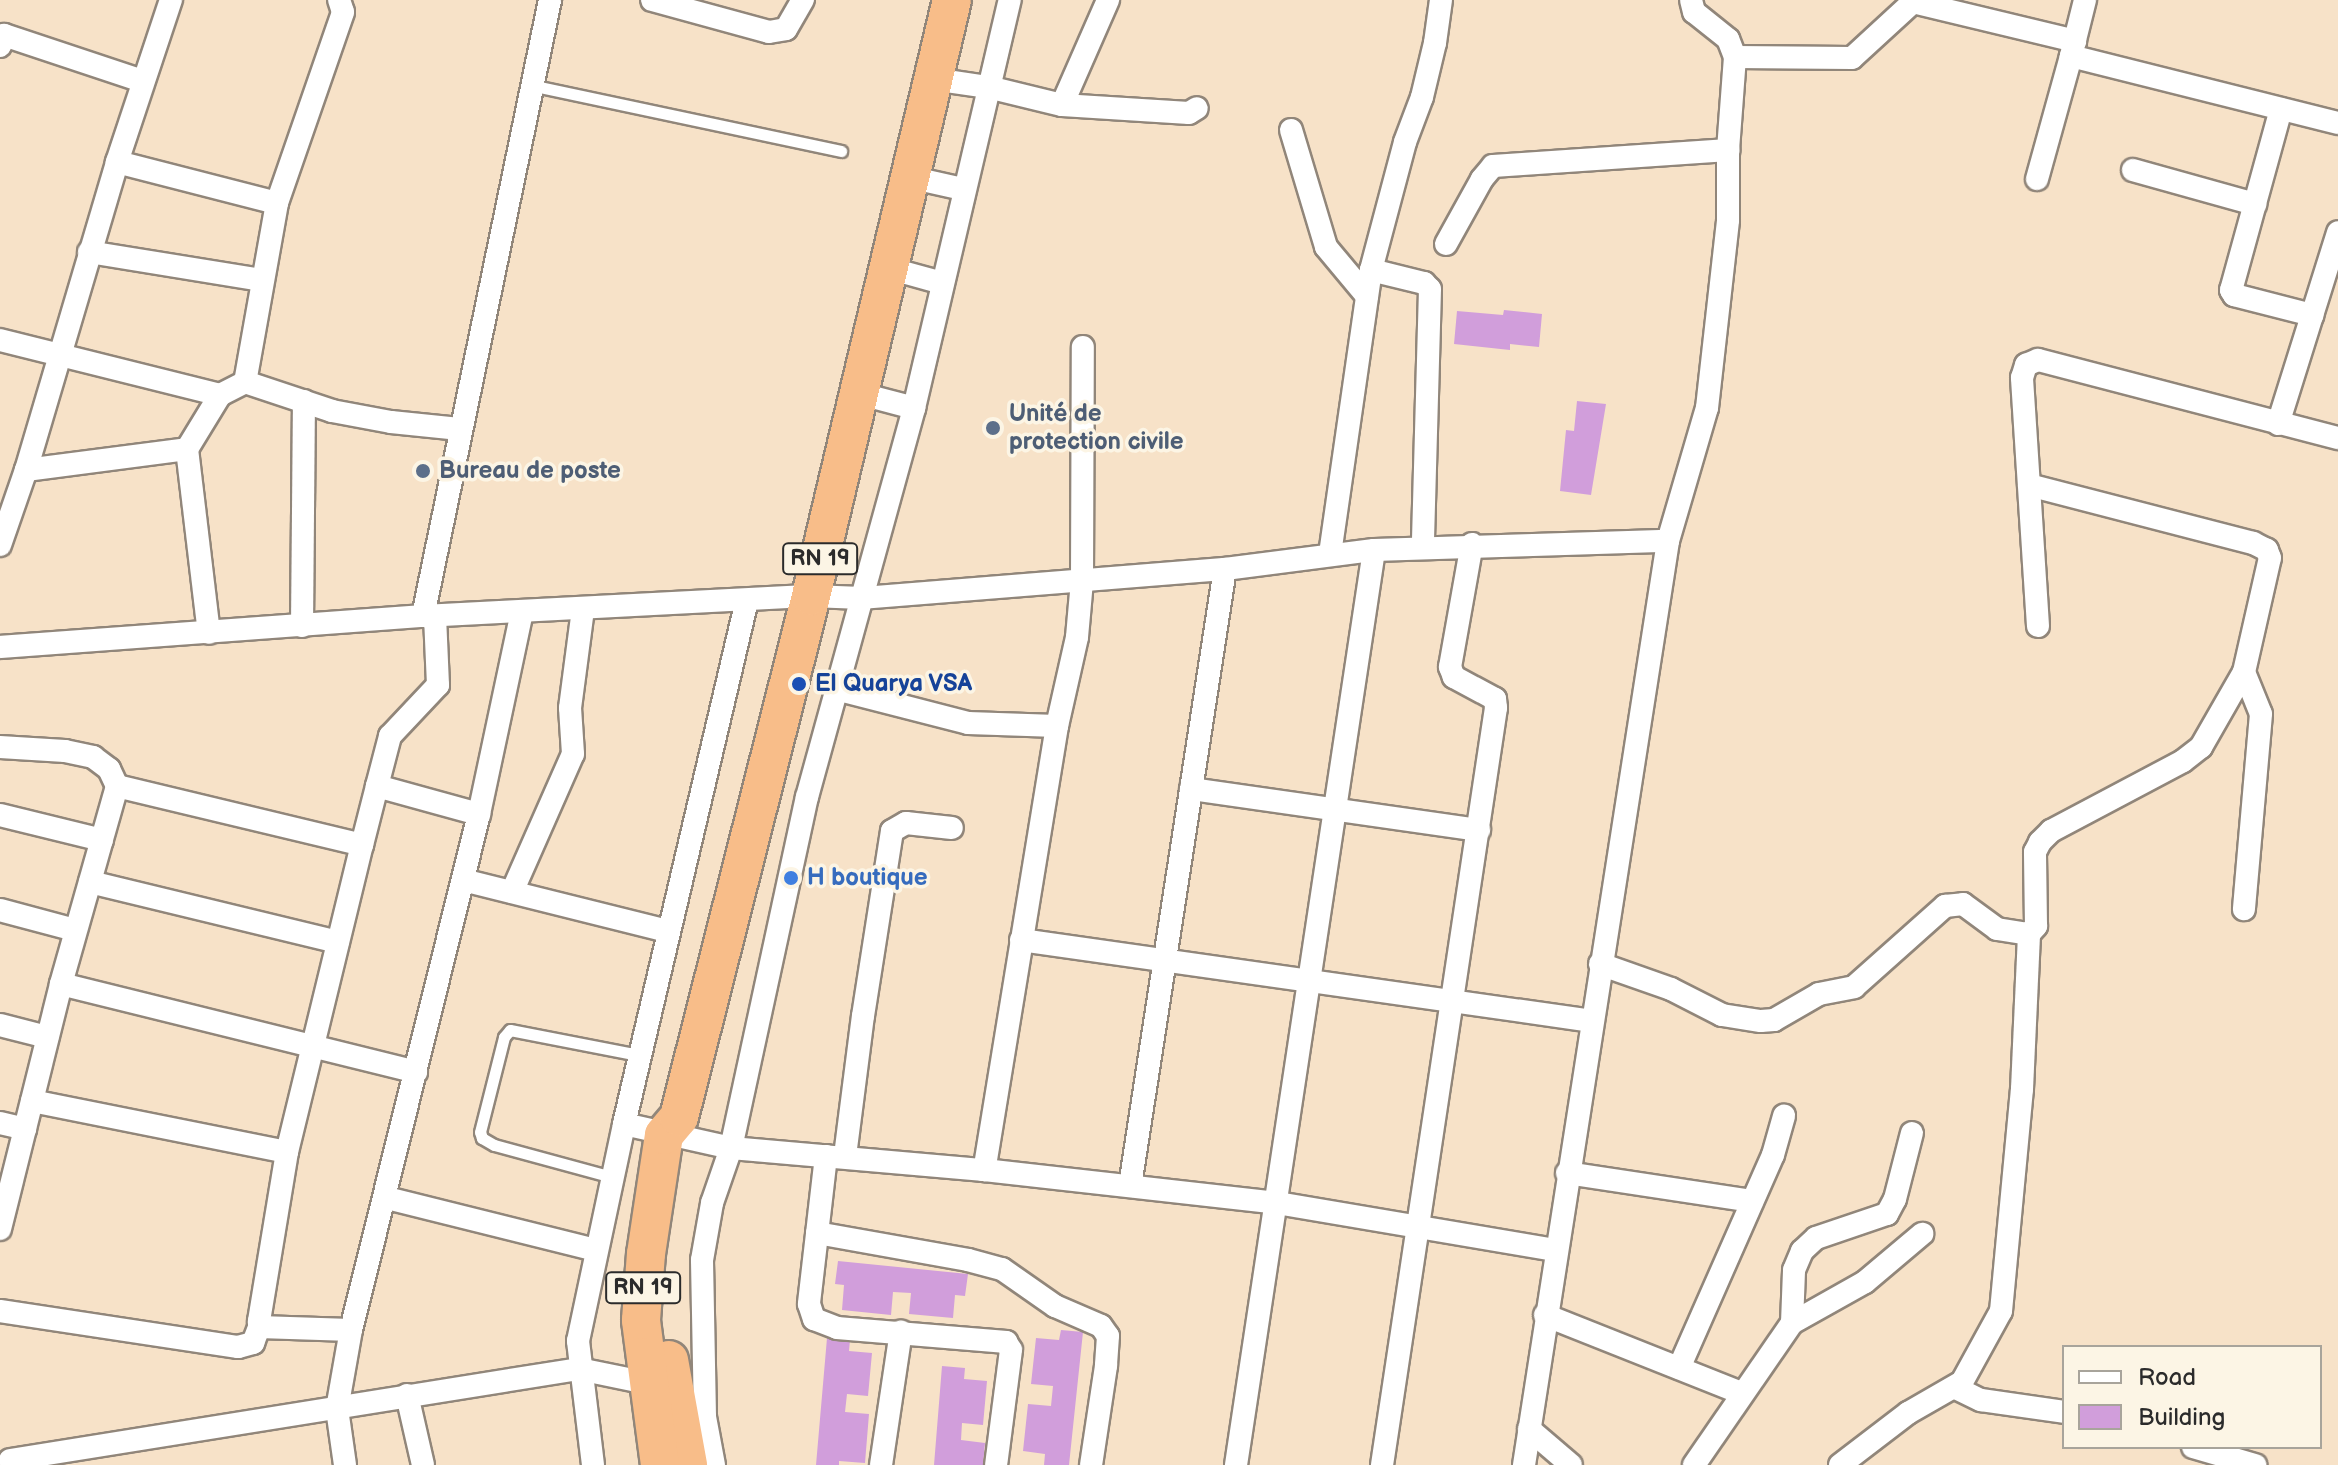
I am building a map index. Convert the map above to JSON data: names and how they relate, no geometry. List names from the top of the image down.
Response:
{
  "streets": {
    "highway": ["RN 19"]
  },
  "places": [
    "Unité de protection civile",
    "Bureau de poste",
    "El Quarya VSA",
    "H boutique"
  ],
  "legend": ["Road", "Building"]
}
